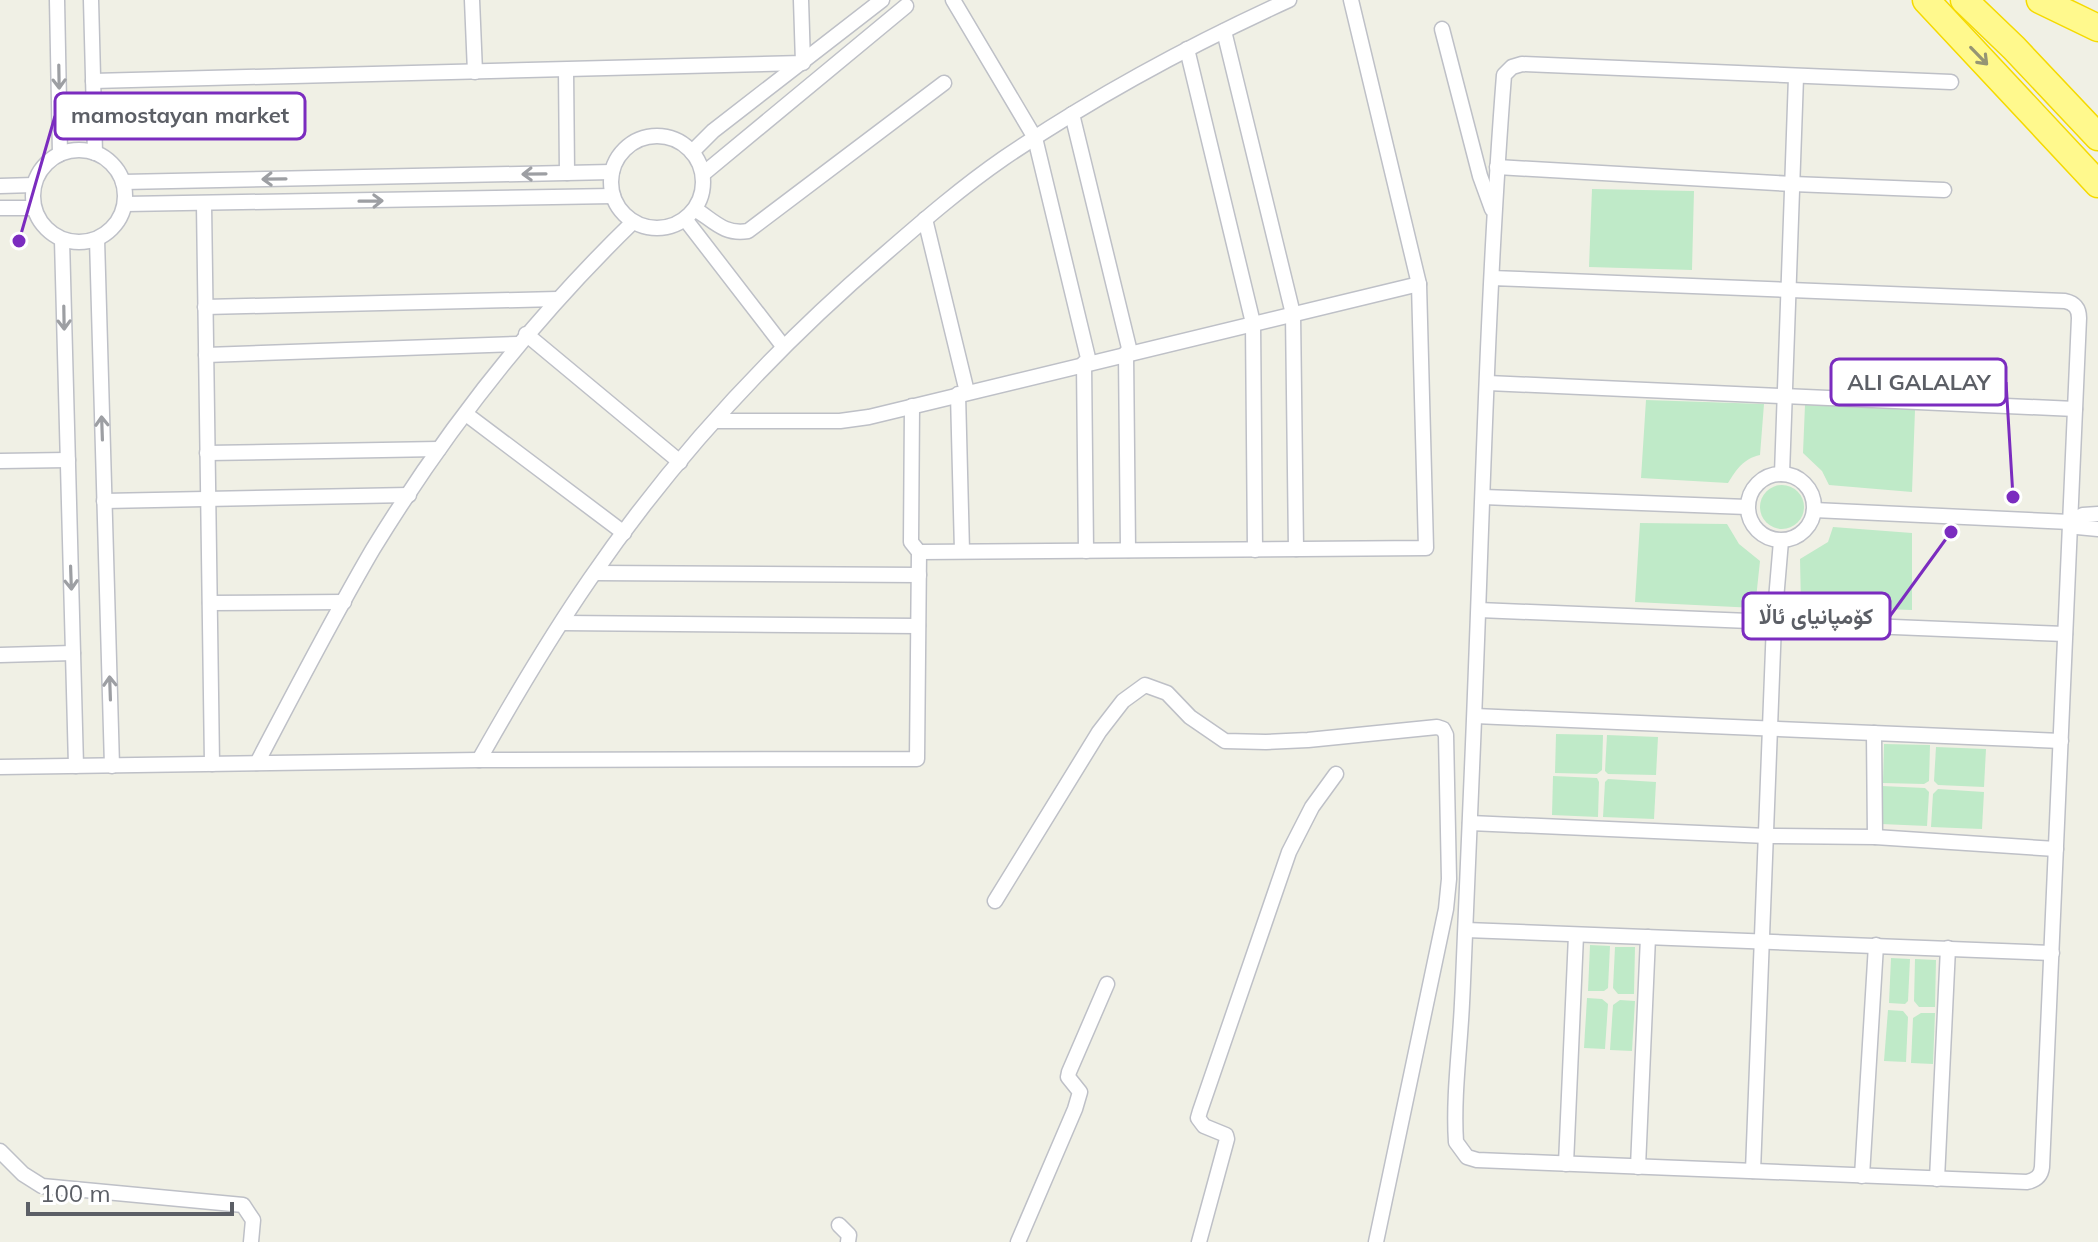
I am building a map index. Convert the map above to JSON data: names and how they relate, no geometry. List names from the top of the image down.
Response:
{
  "places": ["mamostayan market", "ALI GALALAY", "کۆمپانیای ئاڵا"],
  "scale_bar": "100 m"
}
